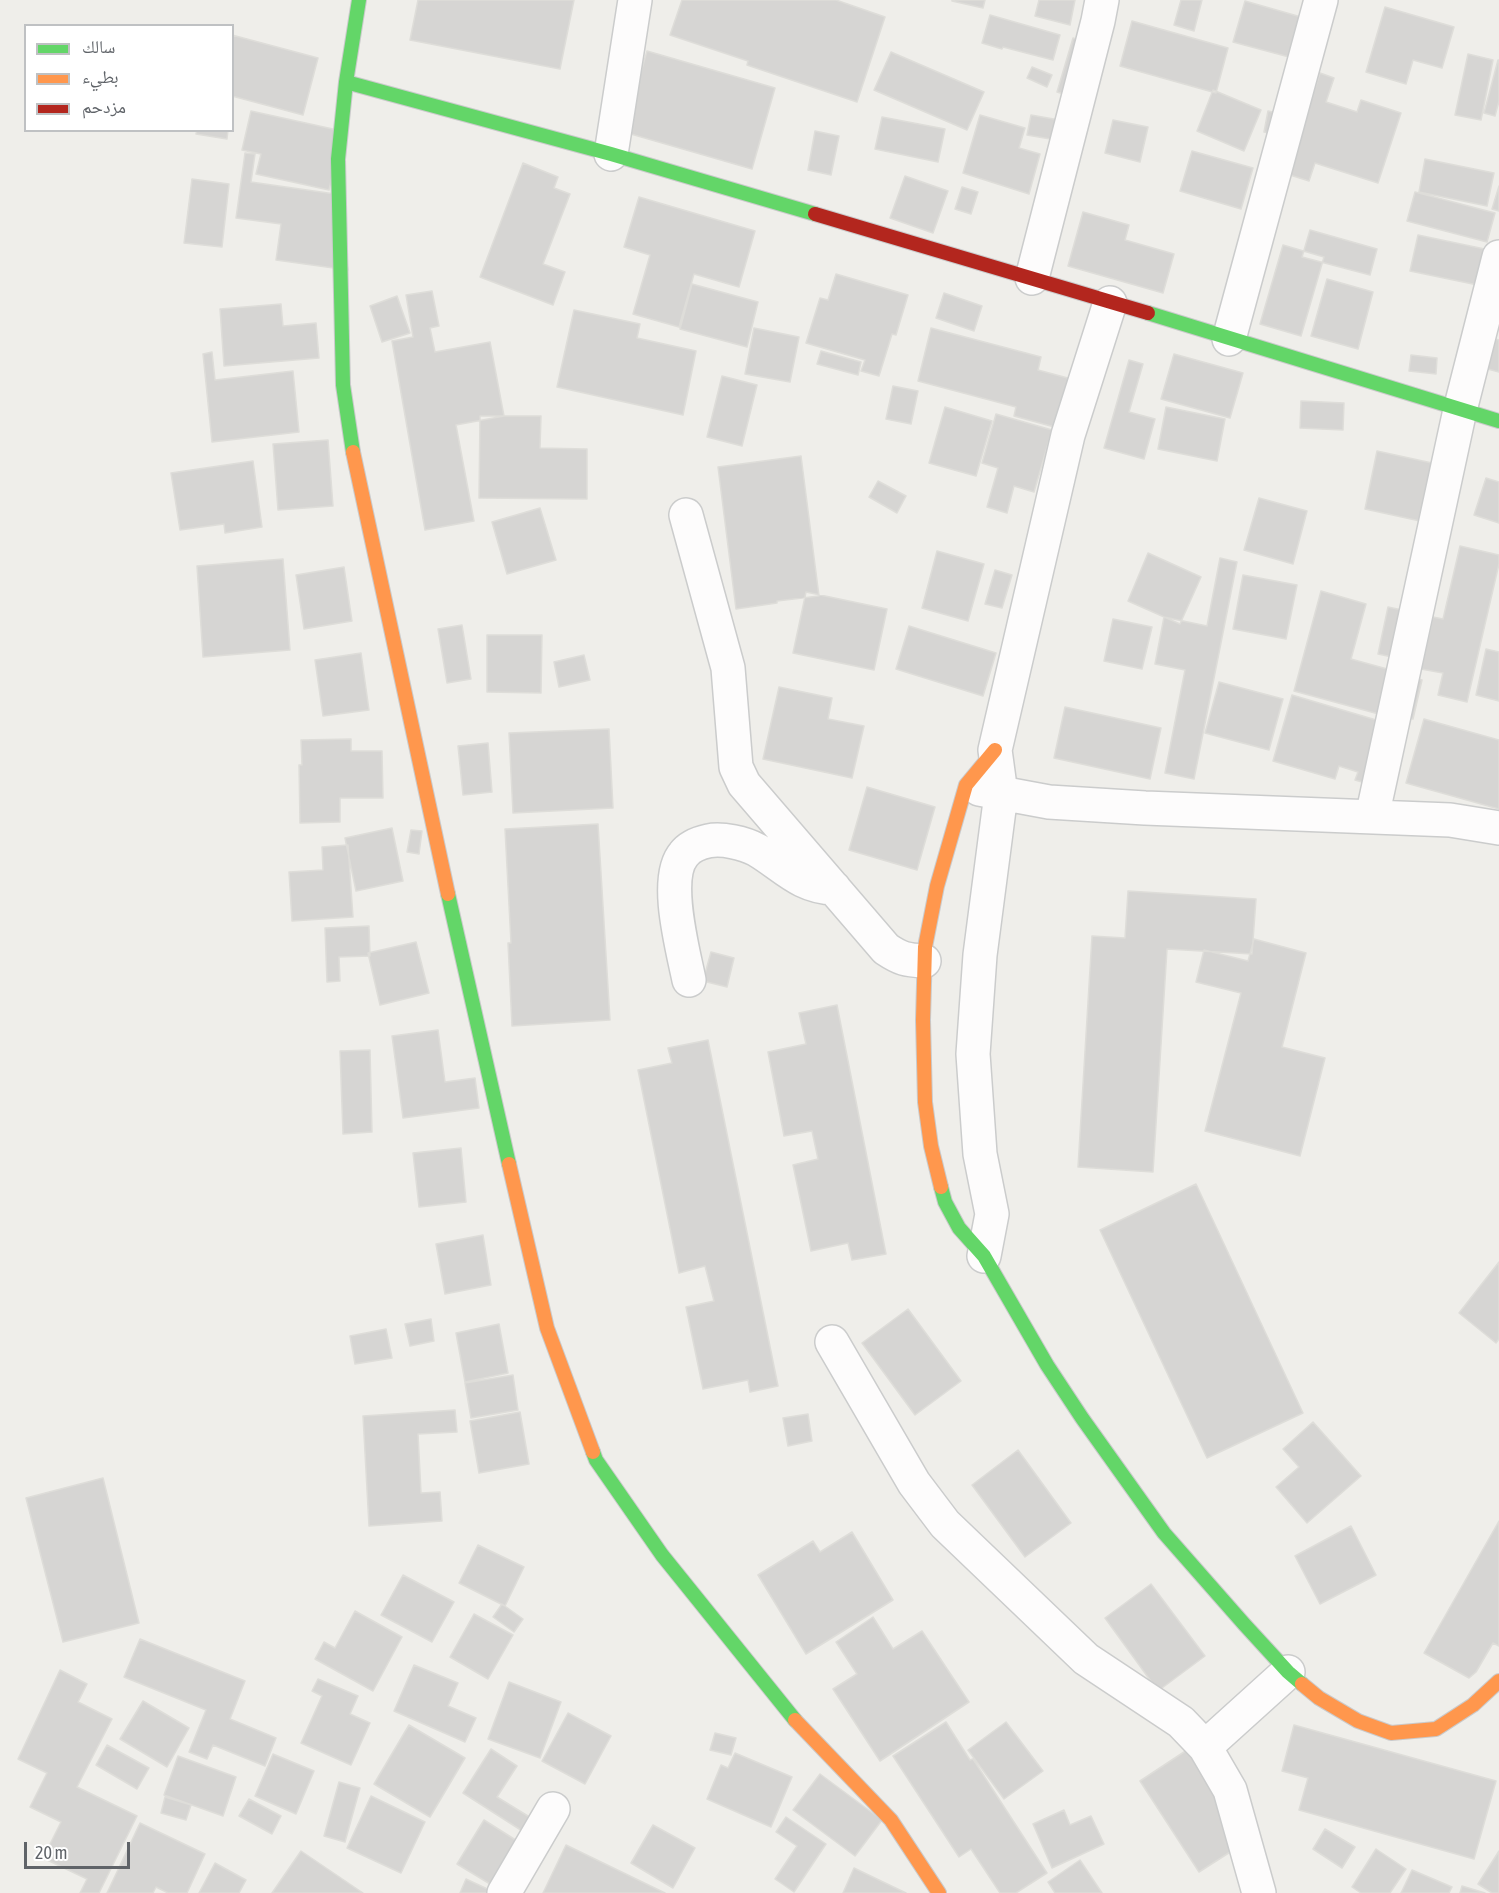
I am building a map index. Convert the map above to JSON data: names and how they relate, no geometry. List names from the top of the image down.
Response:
{
  "legend": ["سالك", "بطيء", "مزدحم"],
  "scale_bar": "20 m"
}
